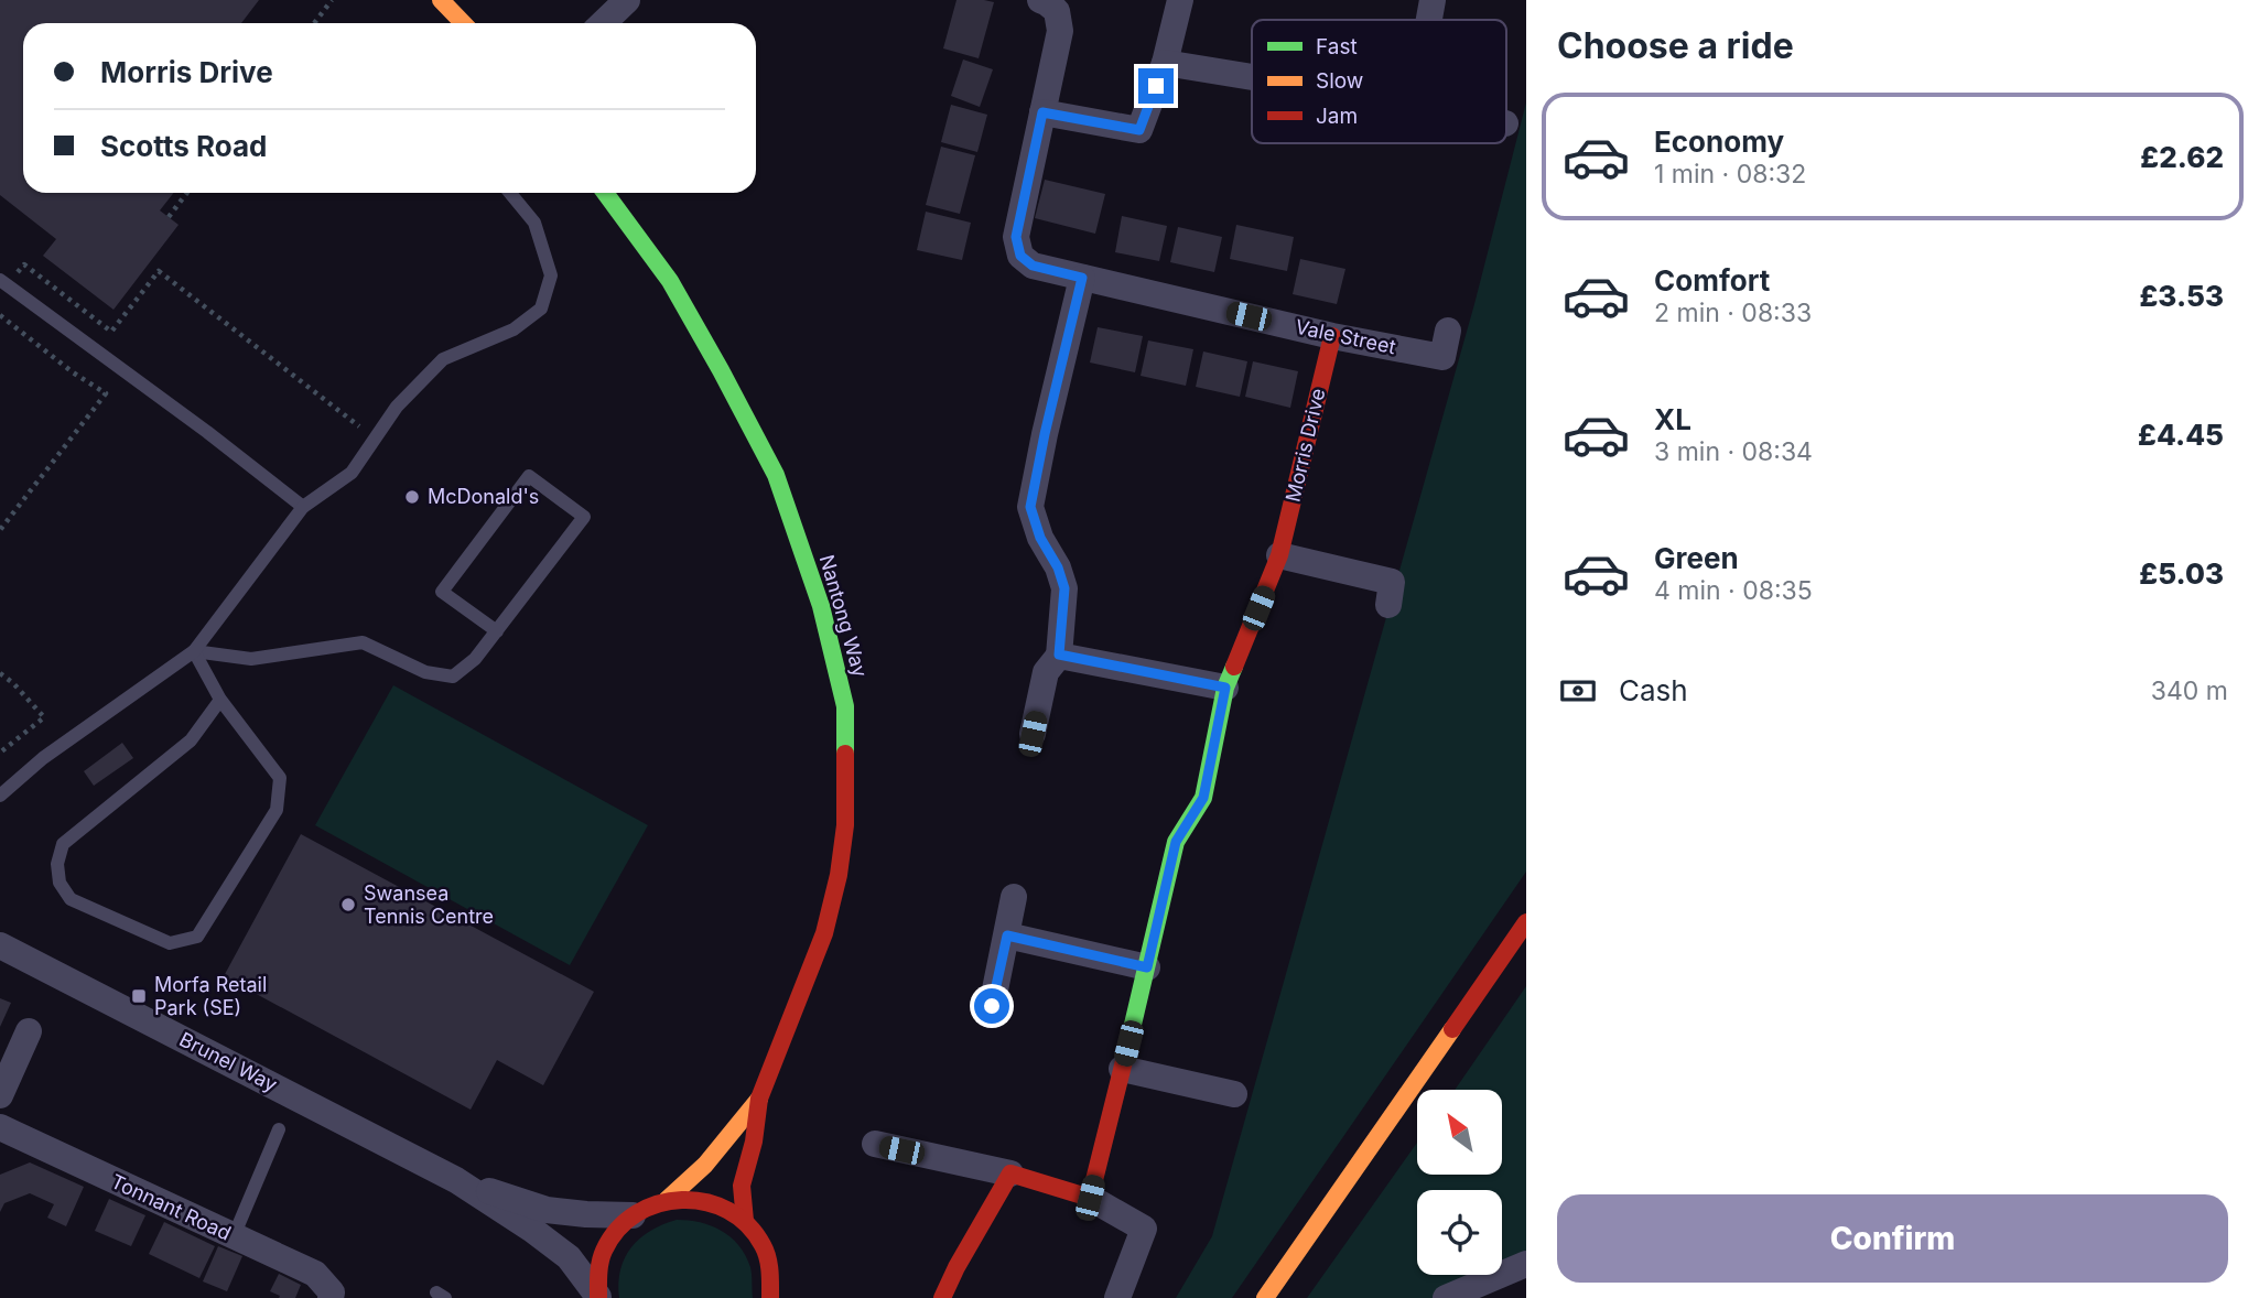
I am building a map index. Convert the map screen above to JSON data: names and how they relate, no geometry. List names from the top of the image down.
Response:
{
  "streets": {
    "street": [
      "Vale Street",
      "Morris Drive",
      "Nantong Way",
      "Brunel Way",
      "Tonnant Road"
    ]
  },
  "crossings": [
    ["Vale Street", "Morris Drive"]
  ],
  "places": {
    "other": ["McDonald's", "Swansea Tennis Centre"],
    "transit": ["Morfa Retail Park (SE)"]
  },
  "legend": ["Fast", "Slow", "Jam"],
  "north": "top left",
  "page": {
    "heading": "Choose a ride",
    "banner": ["Morris Drive", "Scotts Road"],
    "list": [
      {
        "name": "Economy",
        "note": "1 min · 08:32",
        "value": "£2.62"
      },
      {
        "name": "Comfort",
        "note": "2 min · 08:33",
        "value": "£3.53"
      },
      {
        "name": "XL",
        "note": "3 min · 08:34",
        "value": "£4.45"
      },
      {
        "name": "Green",
        "note": "4 min · 08:35",
        "value": "£5.03"
      }
    ],
    "pay": ["Cash", "340 m"],
    "buttons": "Confirm"
  }
}
